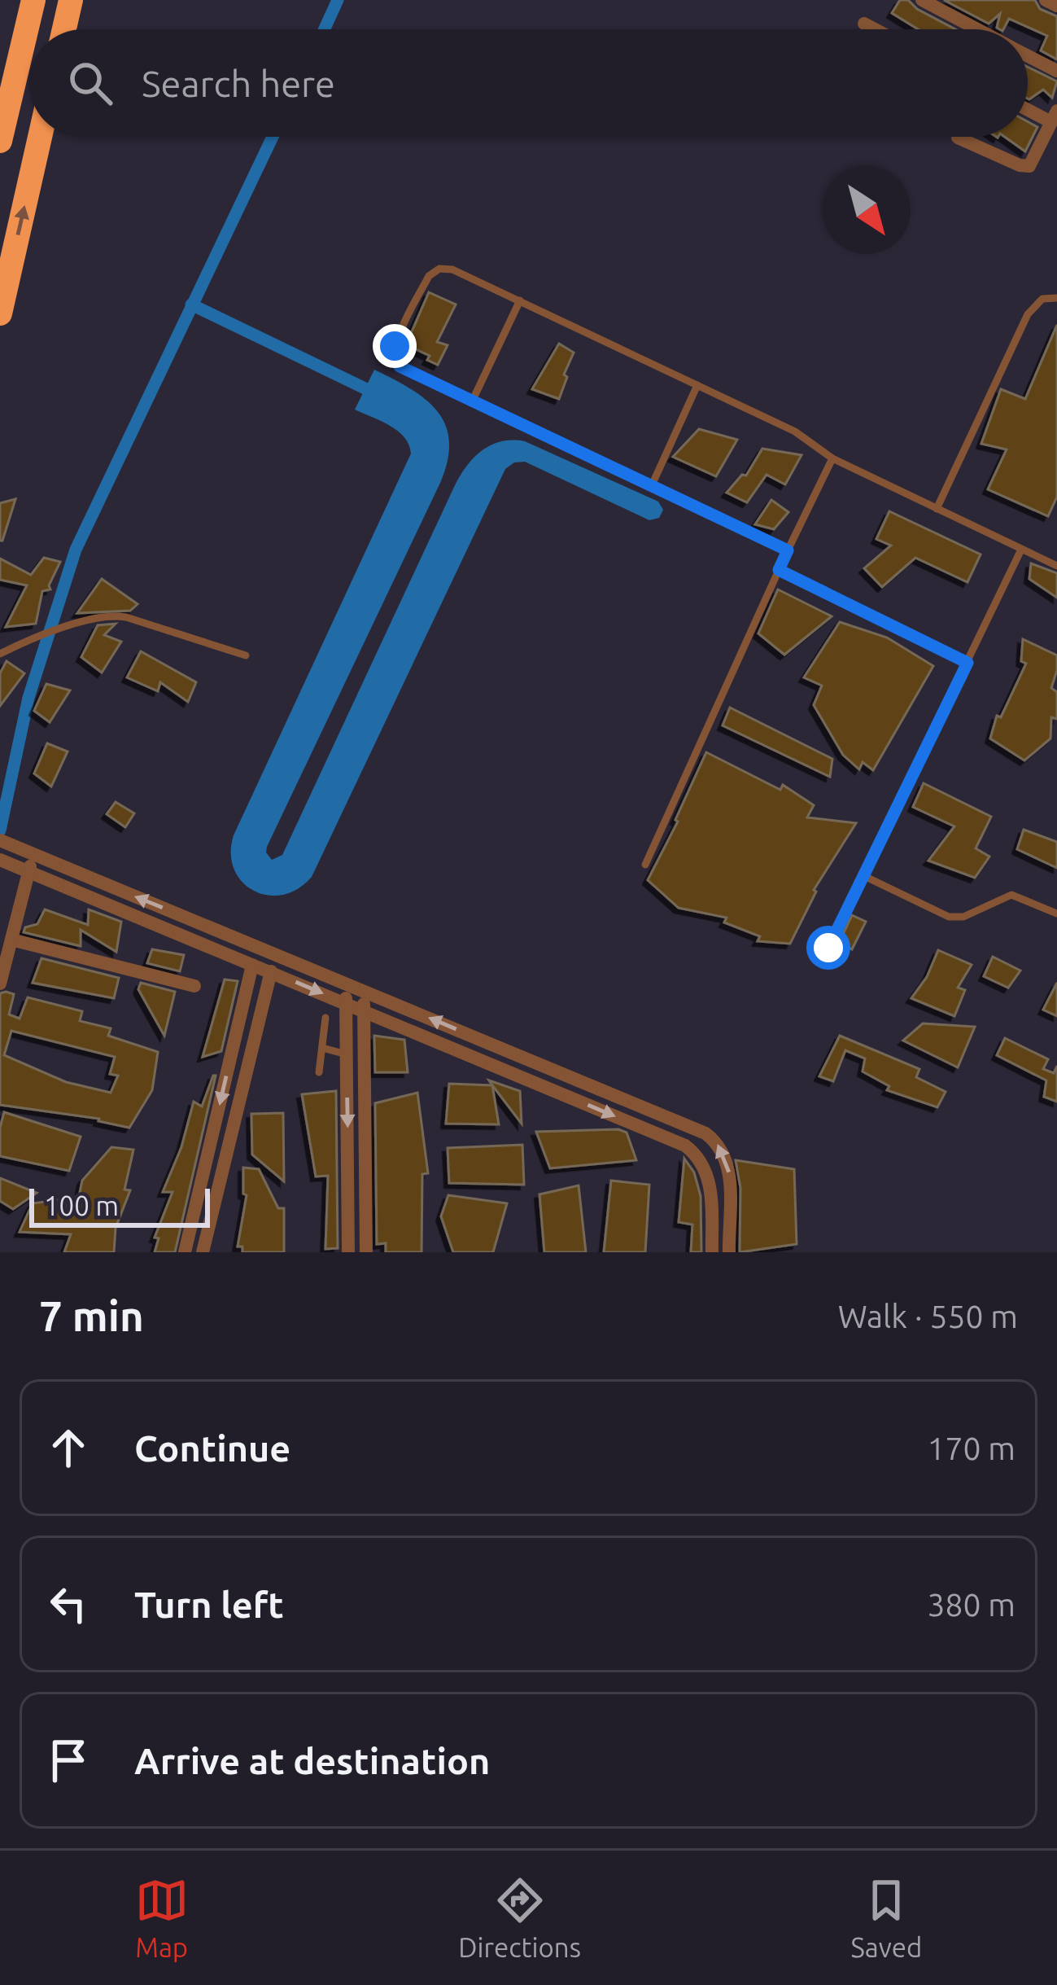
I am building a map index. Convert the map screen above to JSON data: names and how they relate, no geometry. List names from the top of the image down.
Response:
{
  "scale_bar": "100 m",
  "north": "bottom right",
  "page": {
    "search": "Search here",
    "scale": "100 m",
    "heading": ["7 min", "Walk · 550 m"],
    "list": [
      ["Continue", "170 m"],
      ["Turn left", "380 m"],
      "Arrive at destination"
    ],
    "nav": ["Map", "Directions", "Saved"]
  }
}
